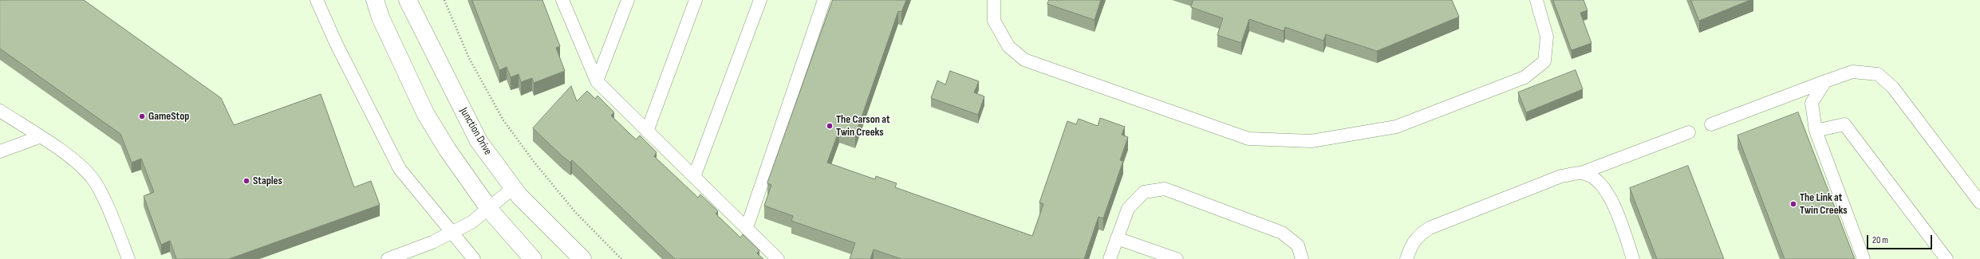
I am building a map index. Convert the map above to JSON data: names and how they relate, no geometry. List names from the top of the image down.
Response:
{
  "streets": {
    "street": ["Junction Drive"]
  },
  "places": [
    "GameStop",
    "The Carson at Twin Creeks",
    "Staples",
    "The Link at Twin Creeks"
  ],
  "scale_bar": "20 m"
}
